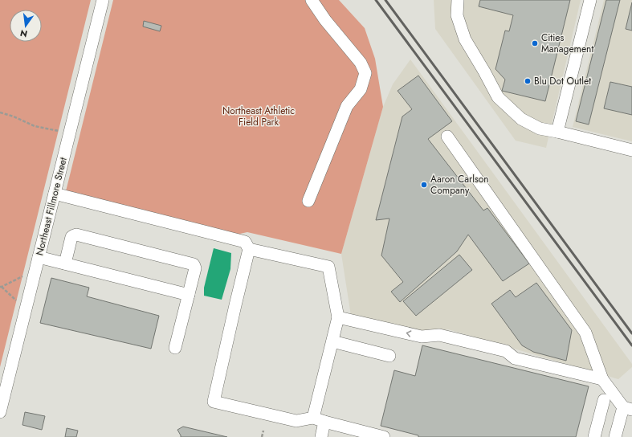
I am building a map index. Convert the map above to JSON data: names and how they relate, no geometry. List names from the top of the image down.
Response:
{
  "streets": {
    "street": ["Northeast Fillmore Street"]
  },
  "parks": ["Northeast Athletic Field Park"],
  "places": ["Cities Management", "Blu Dot Outlet", "Aaron Carlson Company"],
  "north": "bottom"
}
